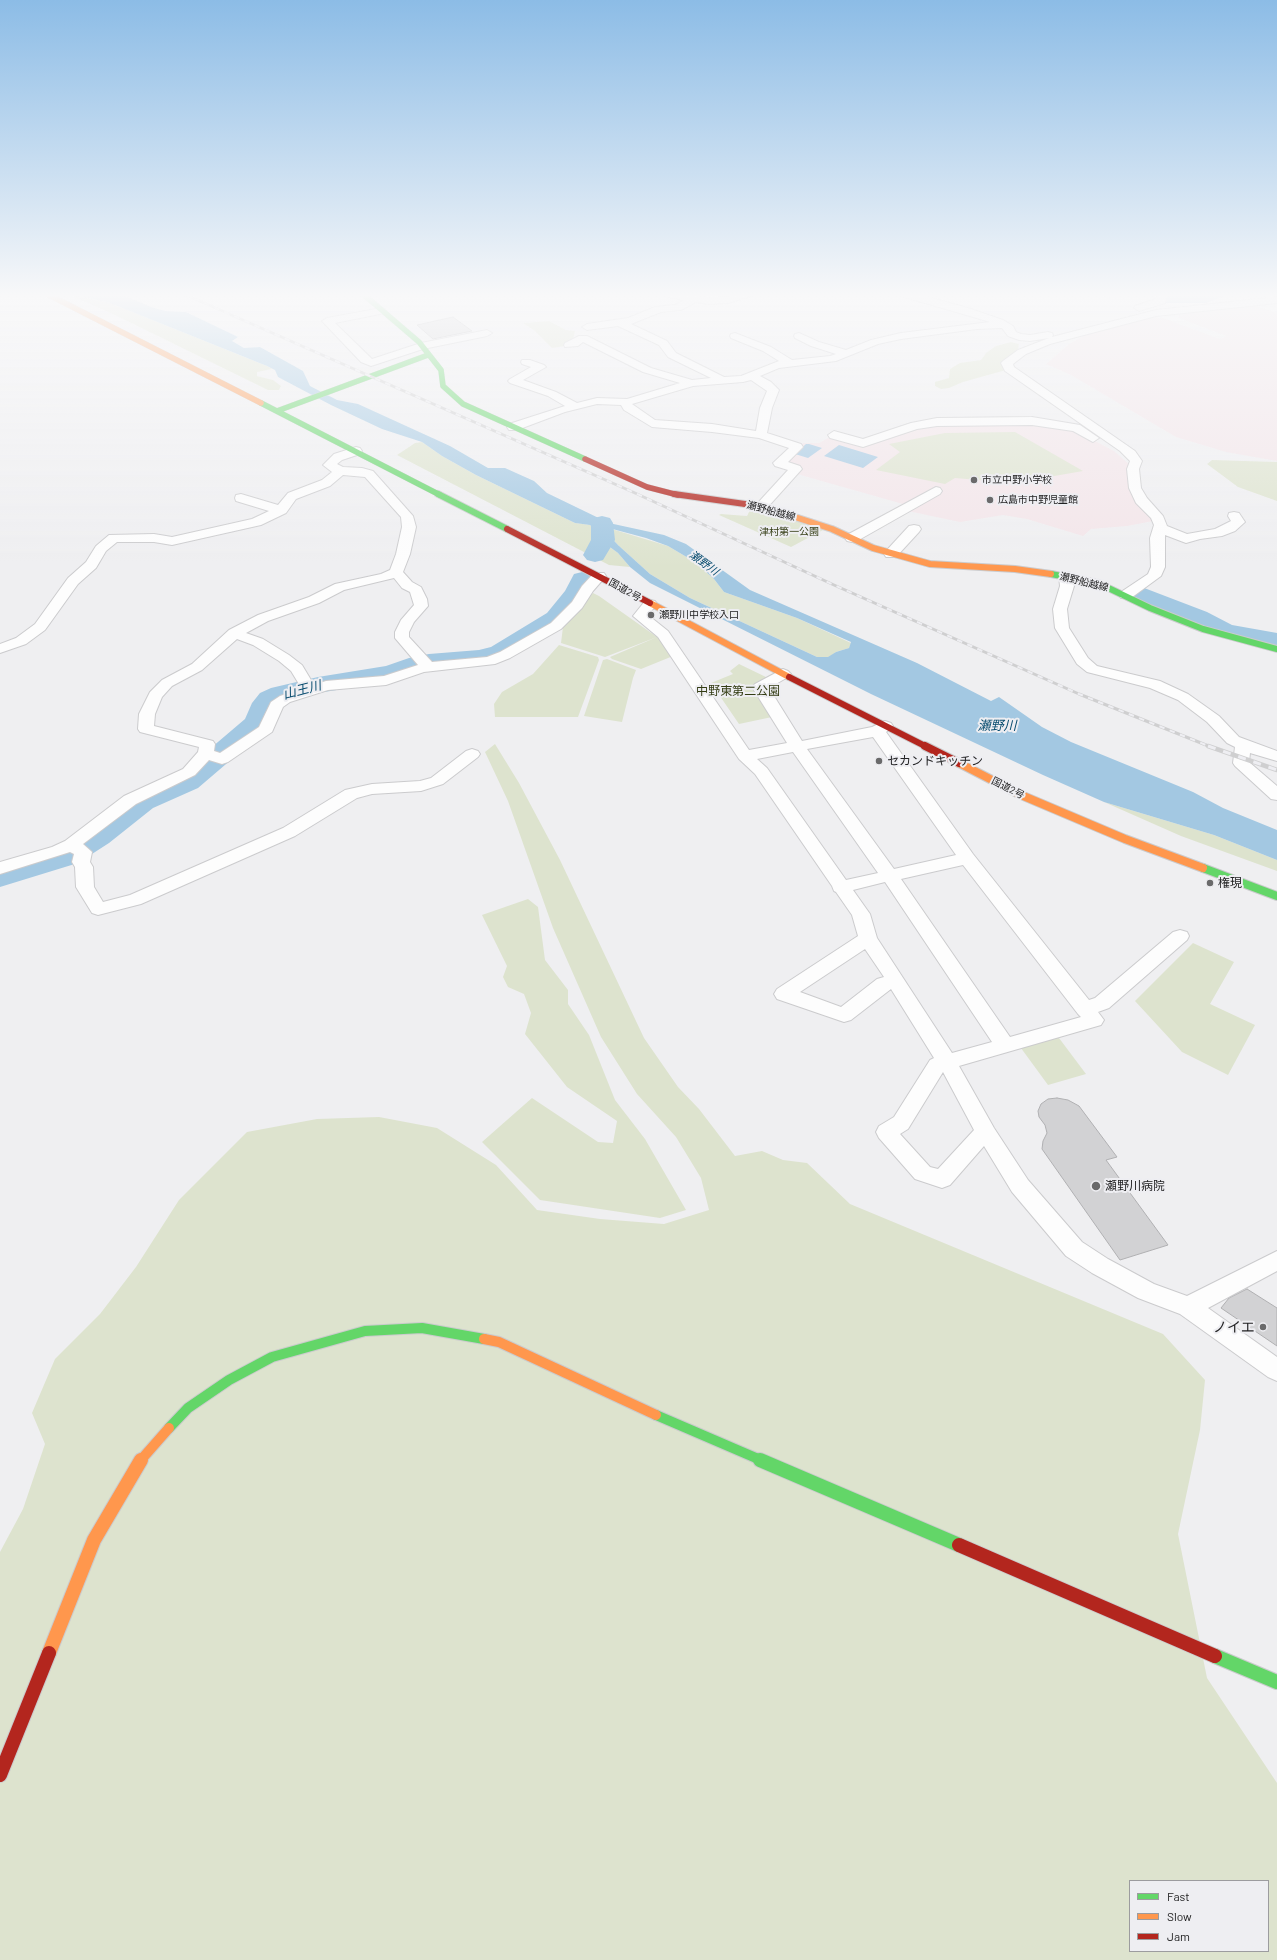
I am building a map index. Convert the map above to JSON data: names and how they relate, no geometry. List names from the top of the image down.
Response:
{
  "streets": {
    "main road": ["瀬野船越線", "国道2号"]
  },
  "water": ["瀬野川", "山王川"],
  "parks": ["津村第一公園", "中野東第二公園"],
  "places": [
    "市立中野小学校",
    "広島市中野児童館",
    "瀬野川中学校入口",
    "セカンドキッチン",
    "権現",
    "瀬野川病院",
    "ノイエ"
  ],
  "legend": ["Fast", "Slow", "Jam"]
}
